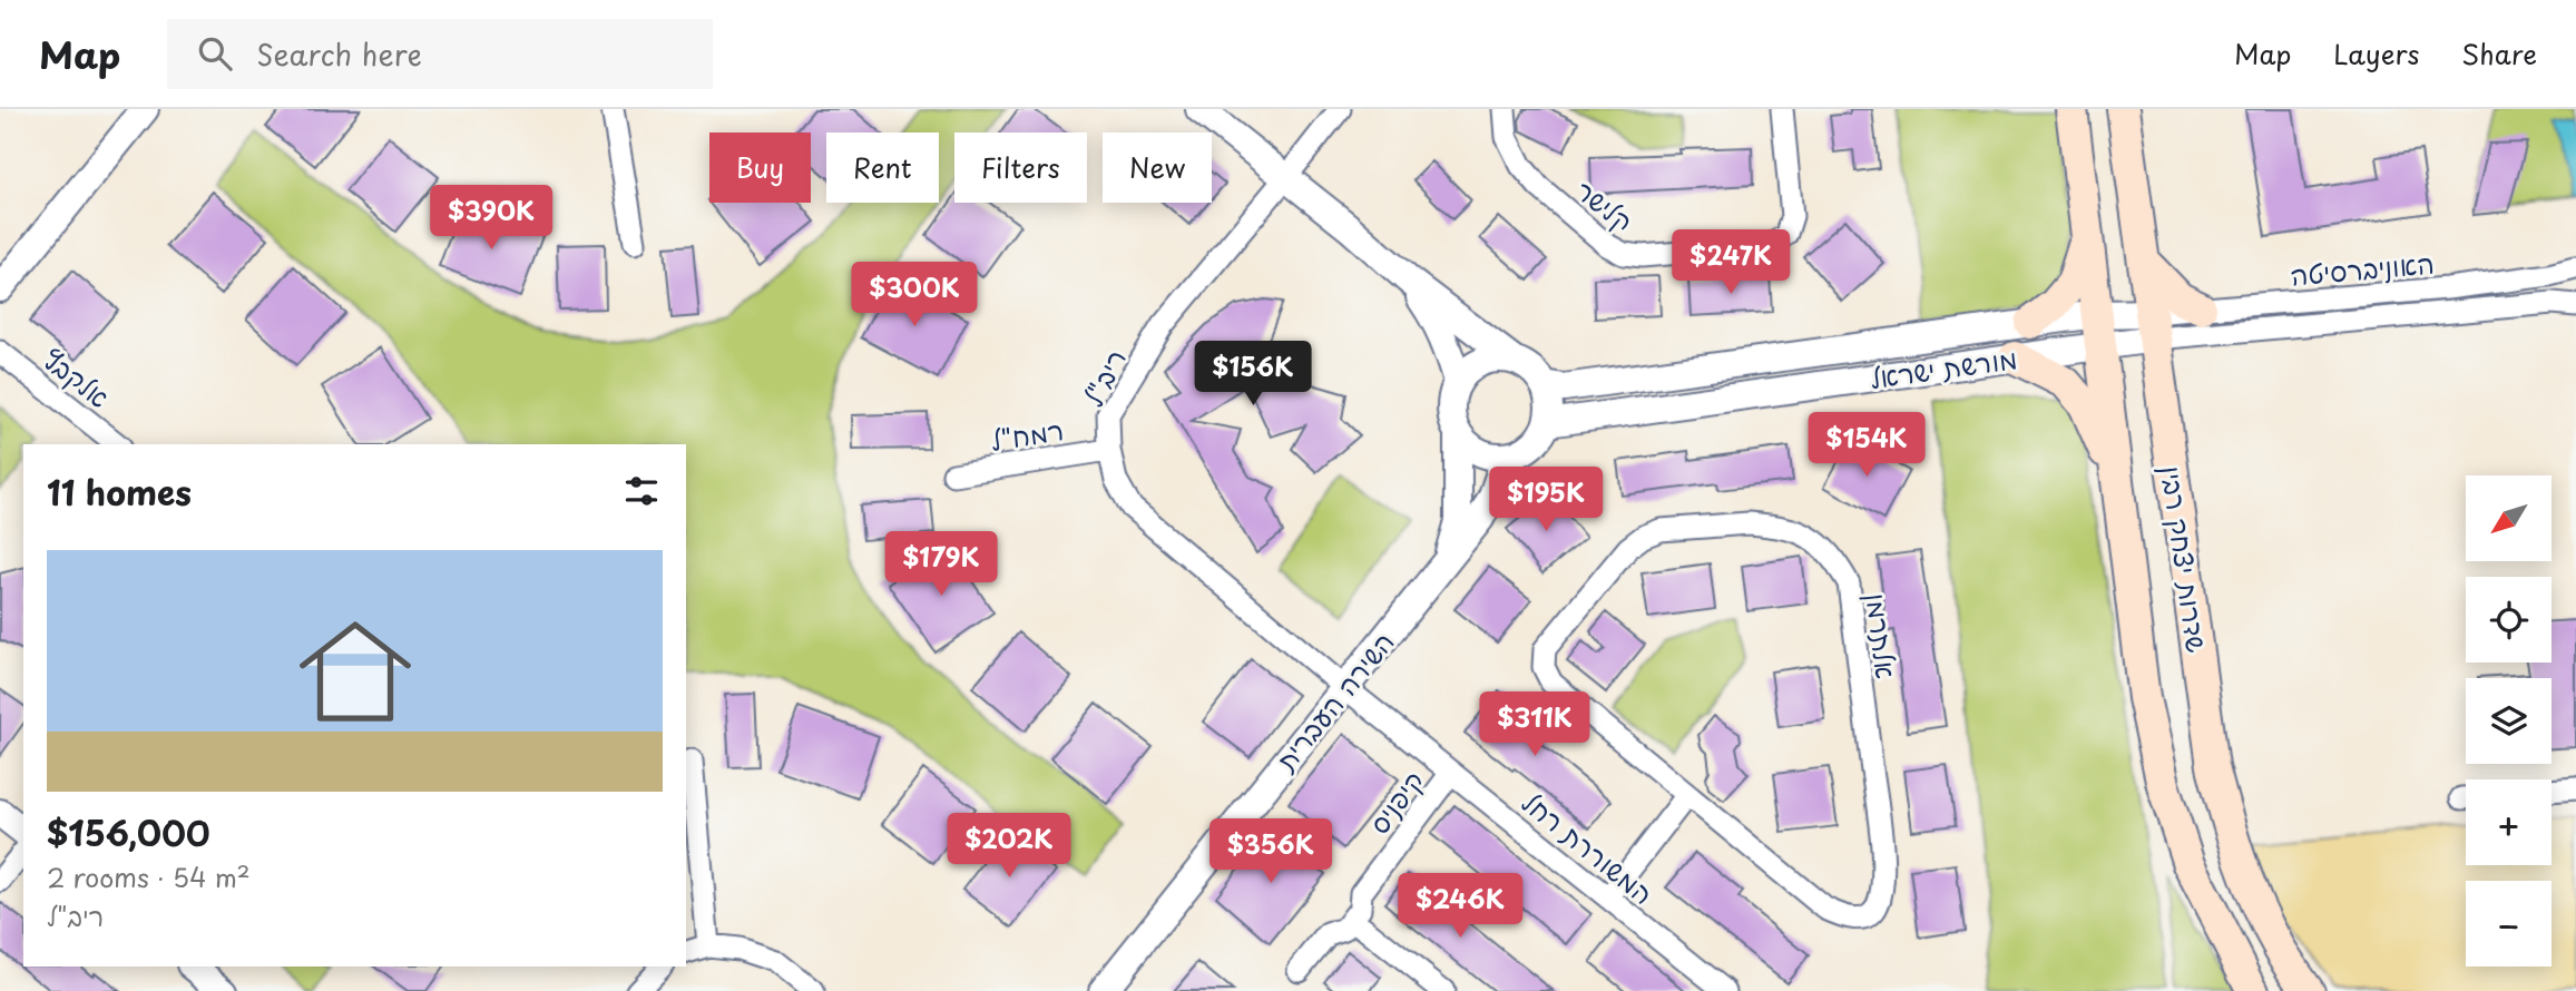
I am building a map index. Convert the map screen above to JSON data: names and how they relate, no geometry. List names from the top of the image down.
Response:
{
  "streets": {
    "main road": ["שדרות יצחק רבין"],
    "street": [
      "קלישר",
      "האוניברסיטה",
      "מורשת ישראל",
      "אלקבץ",
      "ריב\"ל",
      "רמח\"ל",
      "אלתרמן",
      "השירה העברית",
      "קיפניס",
      "המשוררת רחל"
    ]
  },
  "crossings": [
    ["האוניברסיטה", "מורשת ישראל"],
    ["האוניברסיטה", "שדרות יצחק רבין"],
    ["מורשת ישראל", "שדרות יצחק רבין"],
    ["מורשת ישראל", "השירה העברית"],
    ["ריב\"ל", "רמח\"ל"],
    ["ריב\"ל", "השירה העברית"],
    ["ריב\"ל", "המשוררת רחל"],
    ["השירה העברית", "המשוררת רחל"],
    ["קיפניס", "המשוררת רחל"]
  ],
  "north": "bottom left",
  "page": {
    "header": "Map",
    "search": "Search here",
    "nav": ["Map", "Layers", "Share"],
    "chip": [
      "Buy",
      "Rent",
      "Filters",
      "New"
    ],
    "price": [
      "$390K",
      "$247K",
      "$300K",
      "$156K",
      "$154K",
      "$195K",
      "$179K",
      "$311K",
      "$202K",
      "$356K",
      "$246K"
    ],
    "heading": "11 homes",
    "map_buttons": ["+", "−"],
    "list": [
      {
        "name": "$156,000",
        "note": "2 rooms · 54 m² · ריב\"ל"
      }
    ]
  }
}
